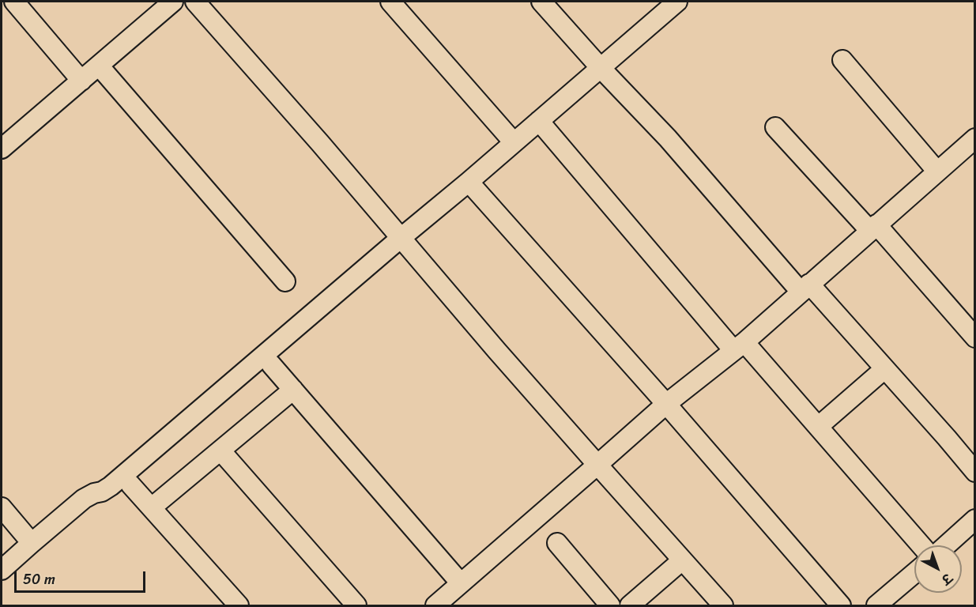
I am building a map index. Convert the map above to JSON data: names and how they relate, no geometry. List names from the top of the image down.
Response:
{
  "scale_bar": "50 m",
  "north": "bottom right"
}
